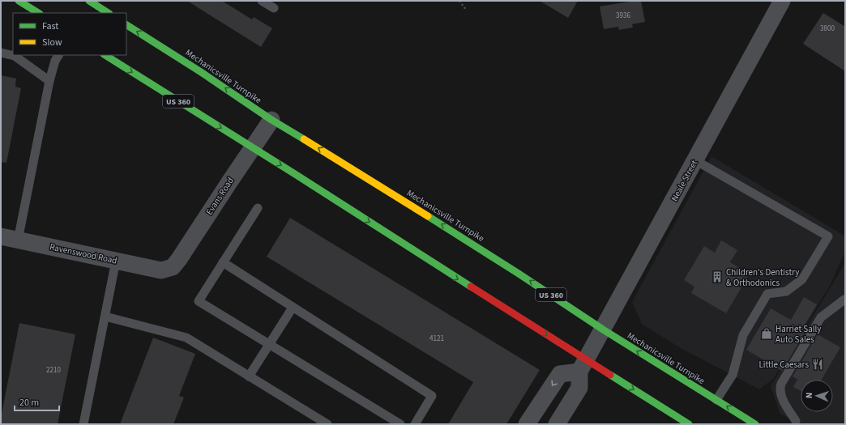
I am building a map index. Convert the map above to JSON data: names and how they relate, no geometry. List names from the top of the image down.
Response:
{
  "streets": {
    "highway": ["Mechanicsville Turnpike", "US 360"],
    "street": ["Neale Street", "Evans Road", "Ravenswood Road"]
  },
  "crossings": [
    ["Mechanicsville Turnpike", "Neale Street"],
    ["Mechanicsville Turnpike", "Evans Road"],
    ["US 360", "Neale Street"],
    ["US 360", "Evans Road"],
    ["Evans Road", "Ravenswood Road"]
  ],
  "places": {
    "building": ["Children's Dentistry & Orthodonics"],
    "shop": ["Harriet Sally Auto Sales"],
    "restaurant": ["Little Caesars"]
  },
  "house_numbers": [
    "3936",
    "3800",
    "4121",
    "2210"
  ],
  "legend": ["Fast", "Slow"],
  "scale_bar": "20 m",
  "north": "left"
}
